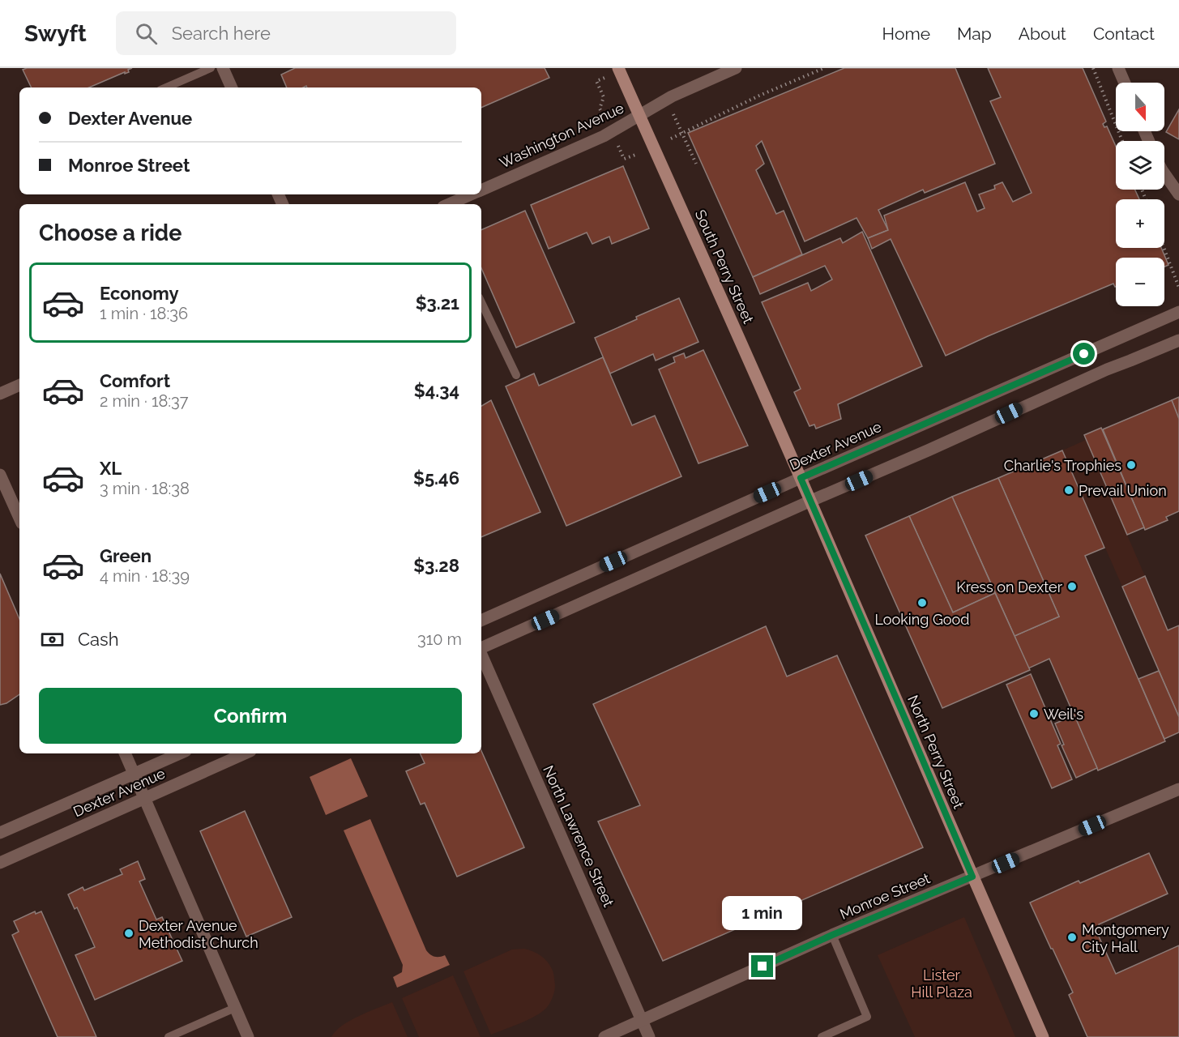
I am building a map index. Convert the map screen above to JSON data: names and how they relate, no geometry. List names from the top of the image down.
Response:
{
  "streets": {
    "main road": ["South Perry Street", "North Perry Street"],
    "street": [
      "Washington Avenue",
      "Dexter Avenue",
      "North Lawrence Street",
      "Monroe Street"
    ]
  },
  "crossings": [
    ["Washington Avenue", "South Perry Street"],
    ["South Perry Street", "Dexter Avenue"],
    ["South Perry Street", "North Perry Street"],
    ["Dexter Avenue", "North Perry Street"],
    ["North Perry Street", "Monroe Street"],
    ["North Lawrence Street", "Monroe Street"]
  ],
  "parks": ["Lister Hill Plaza"],
  "places": [
    "Charlie's Trophies",
    "Prevail Union",
    "Kress on Dexter",
    "Looking Good",
    "Weil's",
    "Dexter Avenue Methodist Church",
    "Montgomery City Hall"
  ],
  "north": "bottom",
  "page": {
    "header": "Swyft",
    "search": "Search here",
    "nav": [
      "Home",
      "Map",
      "About",
      "Contact"
    ],
    "map_buttons": ["+", "−"],
    "banner": ["Dexter Avenue", "Monroe Street"],
    "heading": "Choose a ride",
    "list": [
      {
        "name": "Economy",
        "note": "1 min · 18:36",
        "value": "$3.21"
      },
      {
        "name": "Comfort",
        "note": "2 min · 18:37",
        "value": "$4.34"
      },
      {
        "name": "XL",
        "note": "3 min · 18:38",
        "value": "$5.46"
      },
      {
        "name": "Green",
        "note": "4 min · 18:39",
        "value": "$3.28"
      }
    ],
    "pay": ["Cash", "310 m"],
    "buttons": "Confirm",
    "bubble": "1 min"
  }
}
